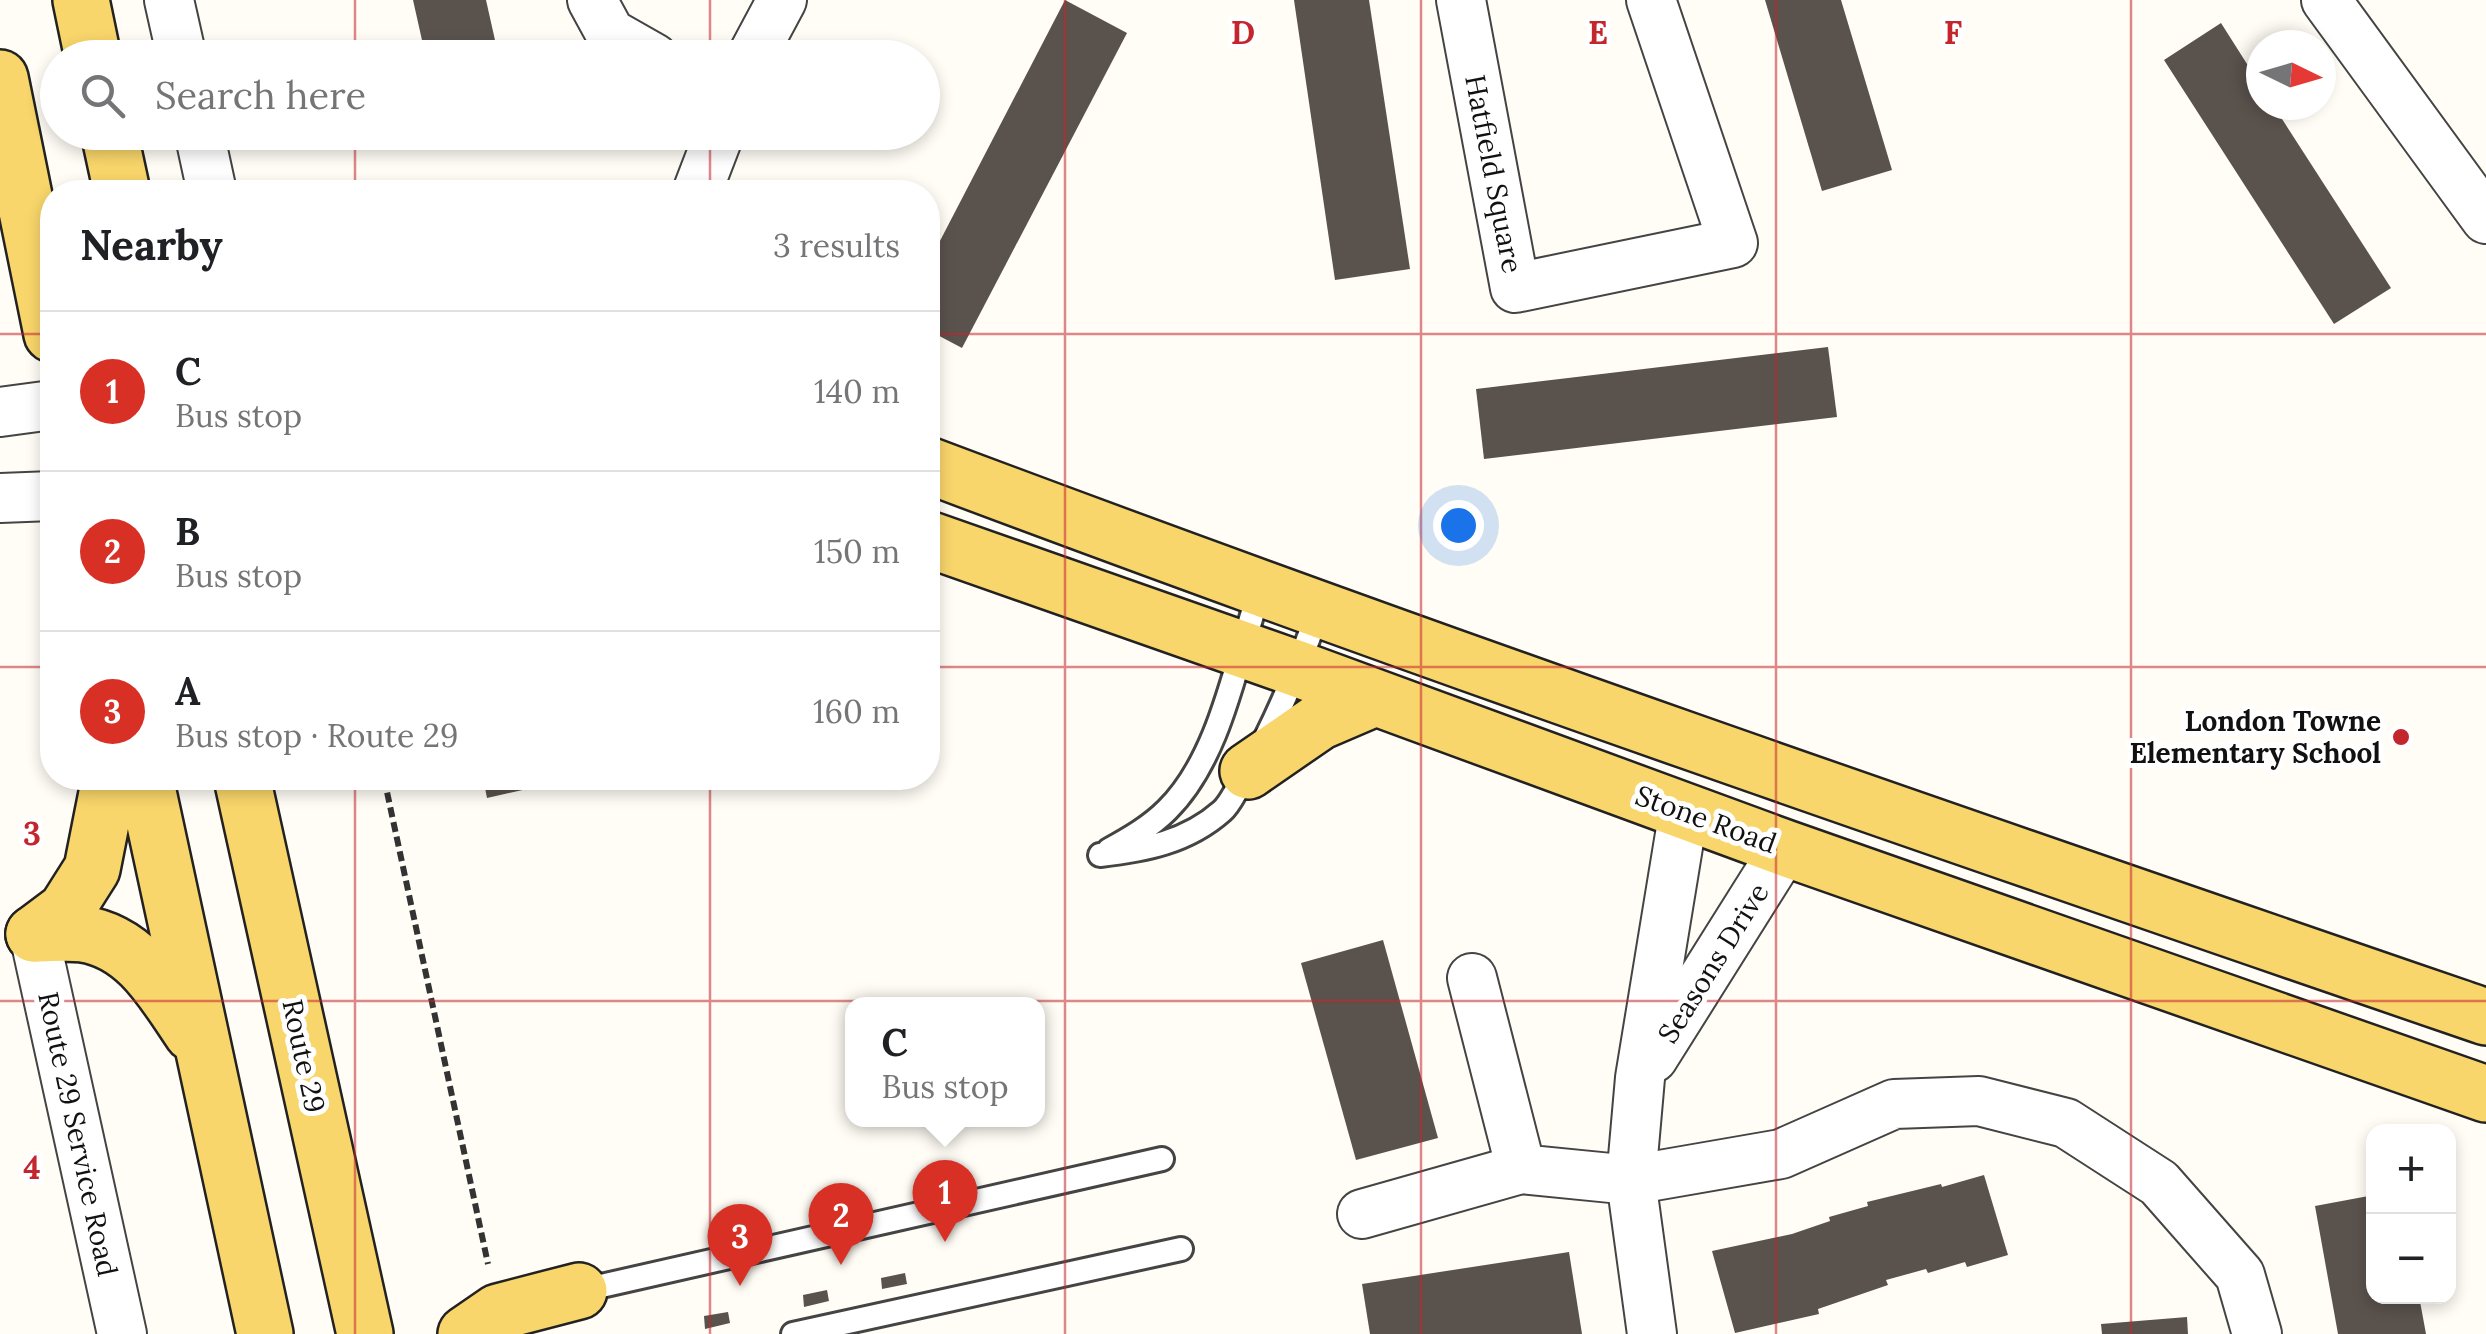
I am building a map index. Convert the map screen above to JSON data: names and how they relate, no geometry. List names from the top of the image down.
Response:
{
  "streets": {
    "main road": ["Stone Road", "Route 29"],
    "street": ["Hatfield Square", "Seasons Drive", "Route 29 Service Road"]
  },
  "crossings": [
    ["Stone Road", "Seasons Drive"]
  ],
  "places": ["London Towne Elementary School"],
  "north": "right",
  "page": {
    "search": "Search here",
    "heading": ["Nearby", "3 results"],
    "list": [
      {
        "mark": "1",
        "name": "C",
        "note": "Bus stop",
        "value": "140 m"
      },
      {
        "mark": "2",
        "name": "B",
        "note": "Bus stop",
        "value": "150 m"
      },
      {
        "mark": "3",
        "name": "A",
        "note": "Bus stop · Route 29",
        "value": "160 m"
      }
    ],
    "popup": ["C", "Bus stop"],
    "map_buttons": ["+", "−"],
    "pins": ["1", "2", "3"]
  },
  "grid": {
    "columns": ["D", "E", "F"],
    "rows": ["3", "4"]
  }
}
